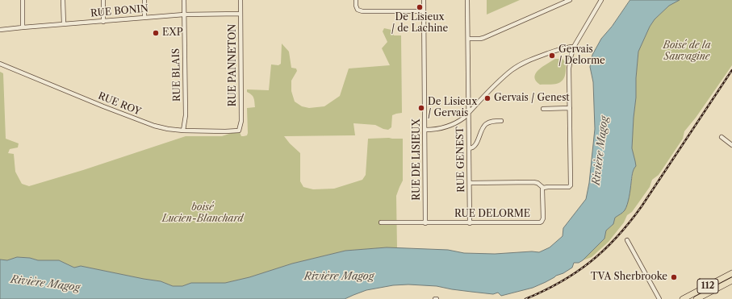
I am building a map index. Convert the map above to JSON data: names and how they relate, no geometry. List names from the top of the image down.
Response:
{
  "streets": {
    "main road": ["112"],
    "street": [
      "RUE BONIN",
      "RUE PANNETON",
      "RUE BLAIS",
      "RUE ROY",
      "RUE DE LISIEUX",
      "RUE GENEST",
      "RUE DELORME"
    ]
  },
  "crossings": [
    ["RUE BONIN", "RUE PANNETON"],
    ["RUE BONIN", "RUE BLAIS"],
    ["RUE PANNETON", "RUE ROY"],
    ["RUE BLAIS", "RUE ROY"],
    ["RUE DE LISIEUX", "RUE DELORME"],
    ["RUE GENEST", "RUE DELORME"]
  ],
  "water": ["Rivière Magog"],
  "parks": ["Boisé de la Sauvagine", "boisé Lucien-Blanchard"],
  "places": [
    "De Lisieux / de Lachine",
    "EXP",
    "Gervais / Delorme",
    "Gervais / Genest",
    "De Lisieux / Gervais",
    "TVA Sherbrooke"
  ]
}
